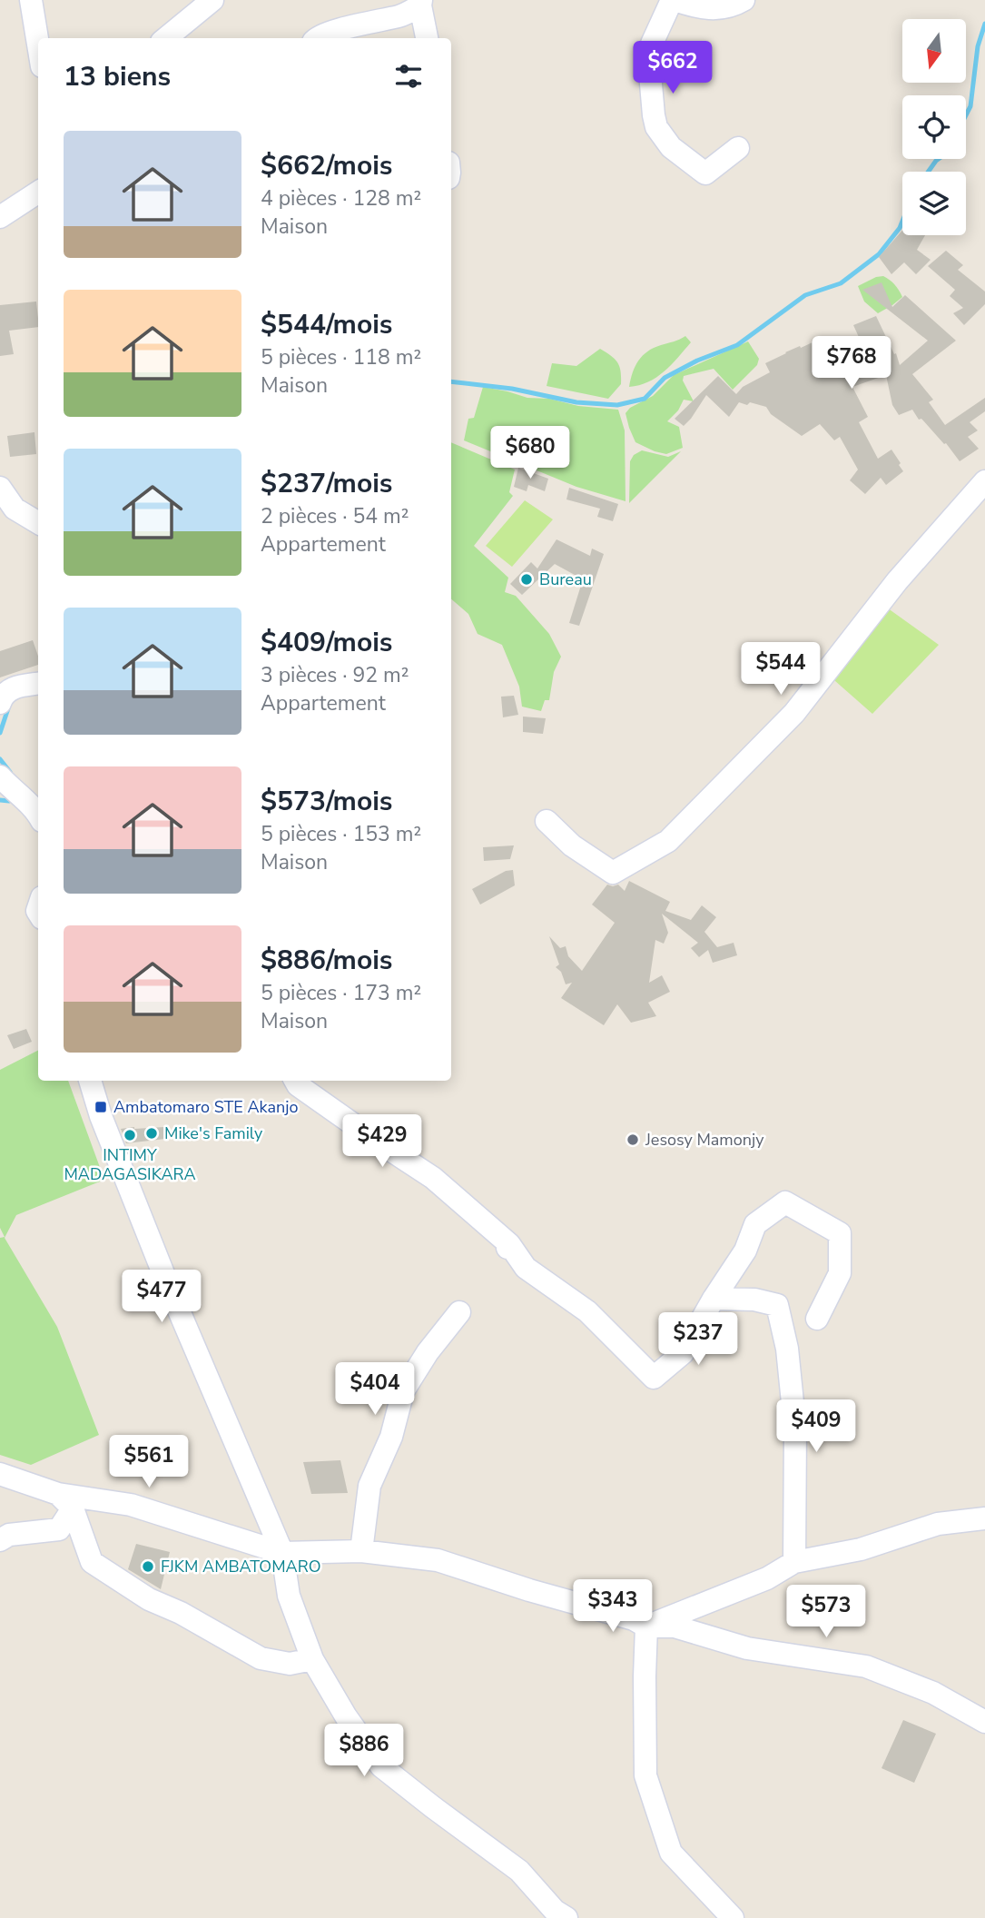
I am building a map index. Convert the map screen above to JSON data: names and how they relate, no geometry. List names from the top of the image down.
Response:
{
  "places": {
    "other": [
      "Bureau",
      "Mike's Family",
      "INTIMY MADAGASIKARA",
      "Jesosy Mamonjy",
      "FJKM AMBATOMARO"
    ],
    "transit": ["Ambatomaro STE Akanjo"]
  },
  "north": "bottom",
  "page": {
    "heading": "13 biens",
    "price": [
      "$662",
      "$768",
      "$680",
      "$544",
      "$429",
      "$477",
      "$237",
      "$404",
      "$409",
      "$561",
      "$343",
      "$573",
      "$886"
    ],
    "list": [
      {
        "name": "$662/mois",
        "note": "4 pièces · 128 m² · Maison"
      },
      {
        "name": "$544/mois",
        "note": "5 pièces · 118 m² · Maison"
      },
      {
        "name": "$237/mois",
        "note": "2 pièces · 54 m² · Appartement"
      },
      {
        "name": "$409/mois",
        "note": "3 pièces · 92 m² · Appartement"
      },
      {
        "name": "$573/mois",
        "note": "5 pièces · 153 m² · Maison"
      },
      {
        "name": "$886/mois",
        "note": "5 pièces · 173 m² · Maison"
      }
    ]
  }
}
